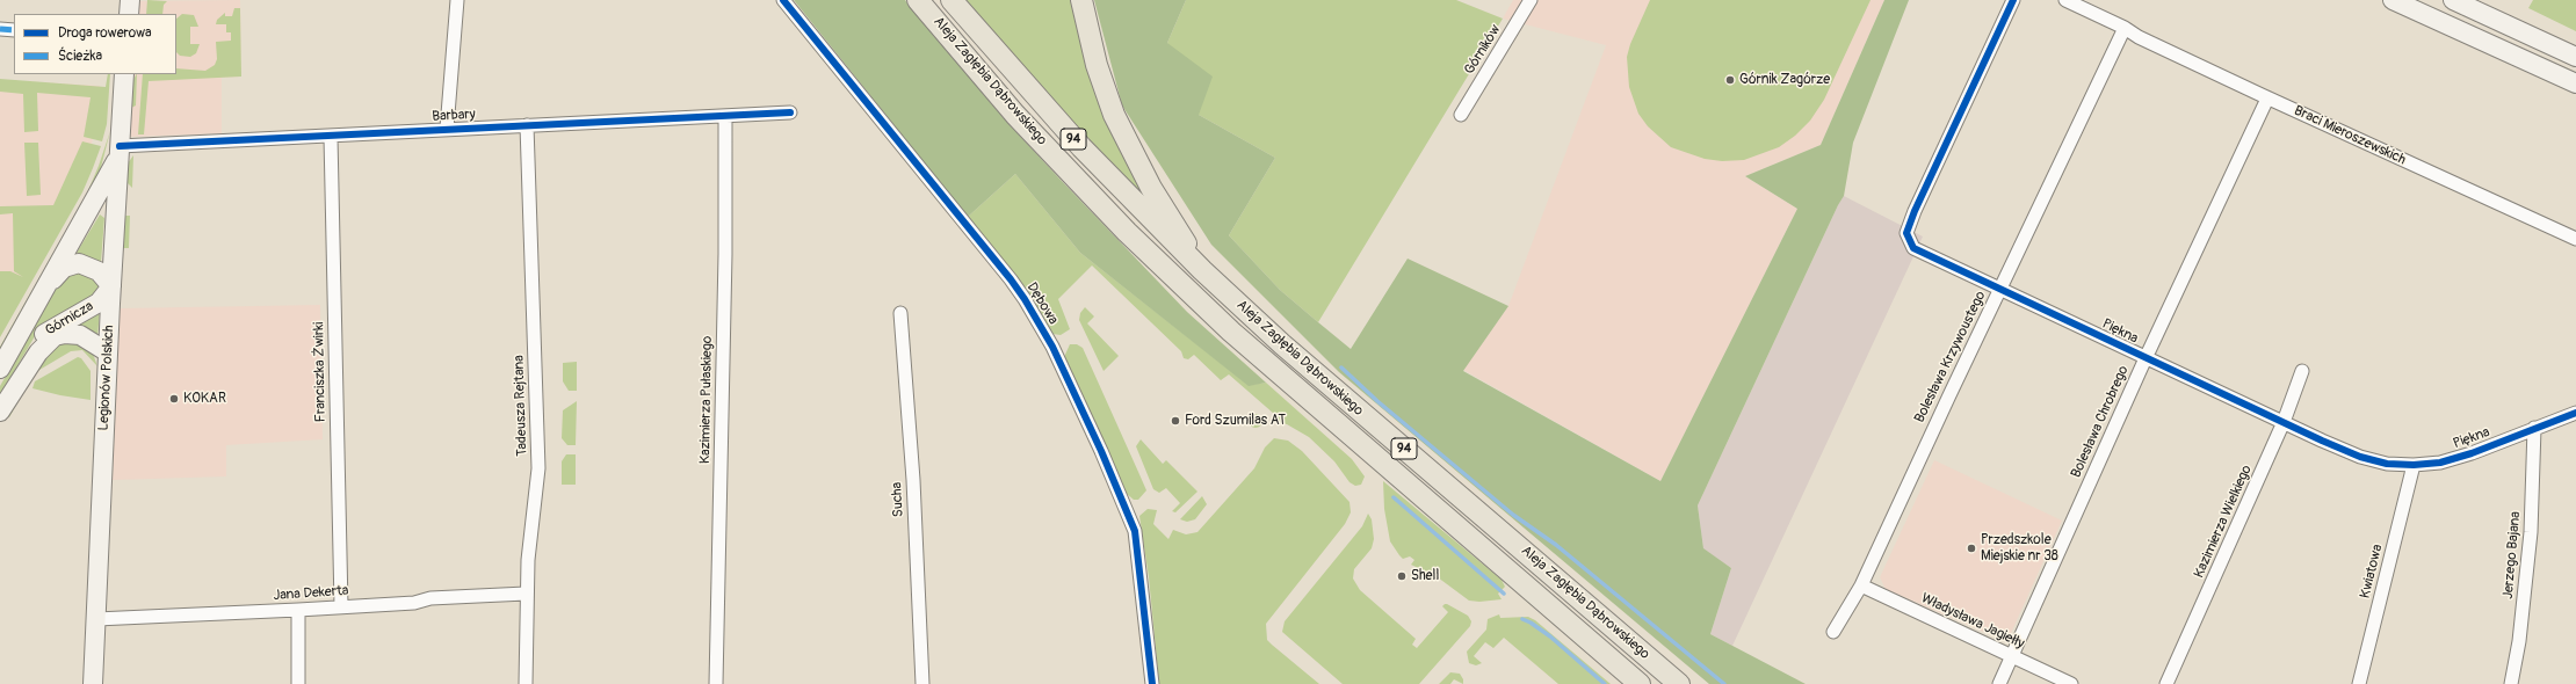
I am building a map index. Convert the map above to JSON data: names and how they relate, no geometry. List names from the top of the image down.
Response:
{
  "streets": {
    "main road": ["Aleja Zagłębia Dąbrowskiego", "94"],
    "street": [
      "Górników",
      "Barbary",
      "Braci Mieroszewskich",
      "Dębowa",
      "Górnicza",
      "Piękna",
      "Bolesława Krzywoustego",
      "Franciszka Żwirki",
      "Legionów Polskich",
      "Kazimierza Pułaskiego",
      "Tadeusza Rejtana",
      "Bolesława Chrobrego",
      "Sucha",
      "Kazimierza Wielkiego",
      "Jerzego Bajana",
      "Kwiatowa",
      "Jana Dekerta",
      "Władysława Jagiełły"
    ]
  },
  "crossings": [
    ["Barbary", "Górnicza"],
    ["Barbary", "Franciszka Żwirki"],
    ["Barbary", "Legionów Polskich"],
    ["Barbary", "Kazimierza Pułaskiego"],
    ["Barbary", "Tadeusza Rejtana"],
    ["Braci Mieroszewskich", "Bolesława Krzywoustego"],
    ["Braci Mieroszewskich", "Bolesława Chrobrego"],
    ["Górnicza", "Legionów Polskich"],
    ["Piękna", "Bolesława Krzywoustego"],
    ["Piękna", "Bolesława Chrobrego"],
    ["Piękna", "Kazimierza Wielkiego"],
    ["Piękna", "Jerzego Bajana"],
    ["Piękna", "Kwiatowa"],
    ["Bolesława Krzywoustego", "Władysława Jagiełły"],
    ["Franciszka Żwirki", "Jana Dekerta"],
    ["Legionów Polskich", "Jana Dekerta"],
    ["Tadeusza Rejtana", "Jana Dekerta"],
    ["Bolesława Chrobrego", "Władysława Jagiełły"]
  ],
  "places": [
    "Górnik Zagórze",
    "KOKAR",
    "Ford Szumilas AT",
    "Przedszkole Miejskie nr 38",
    "Shell"
  ],
  "legend": ["Droga rowerowa", "Ścieżka"]
}
